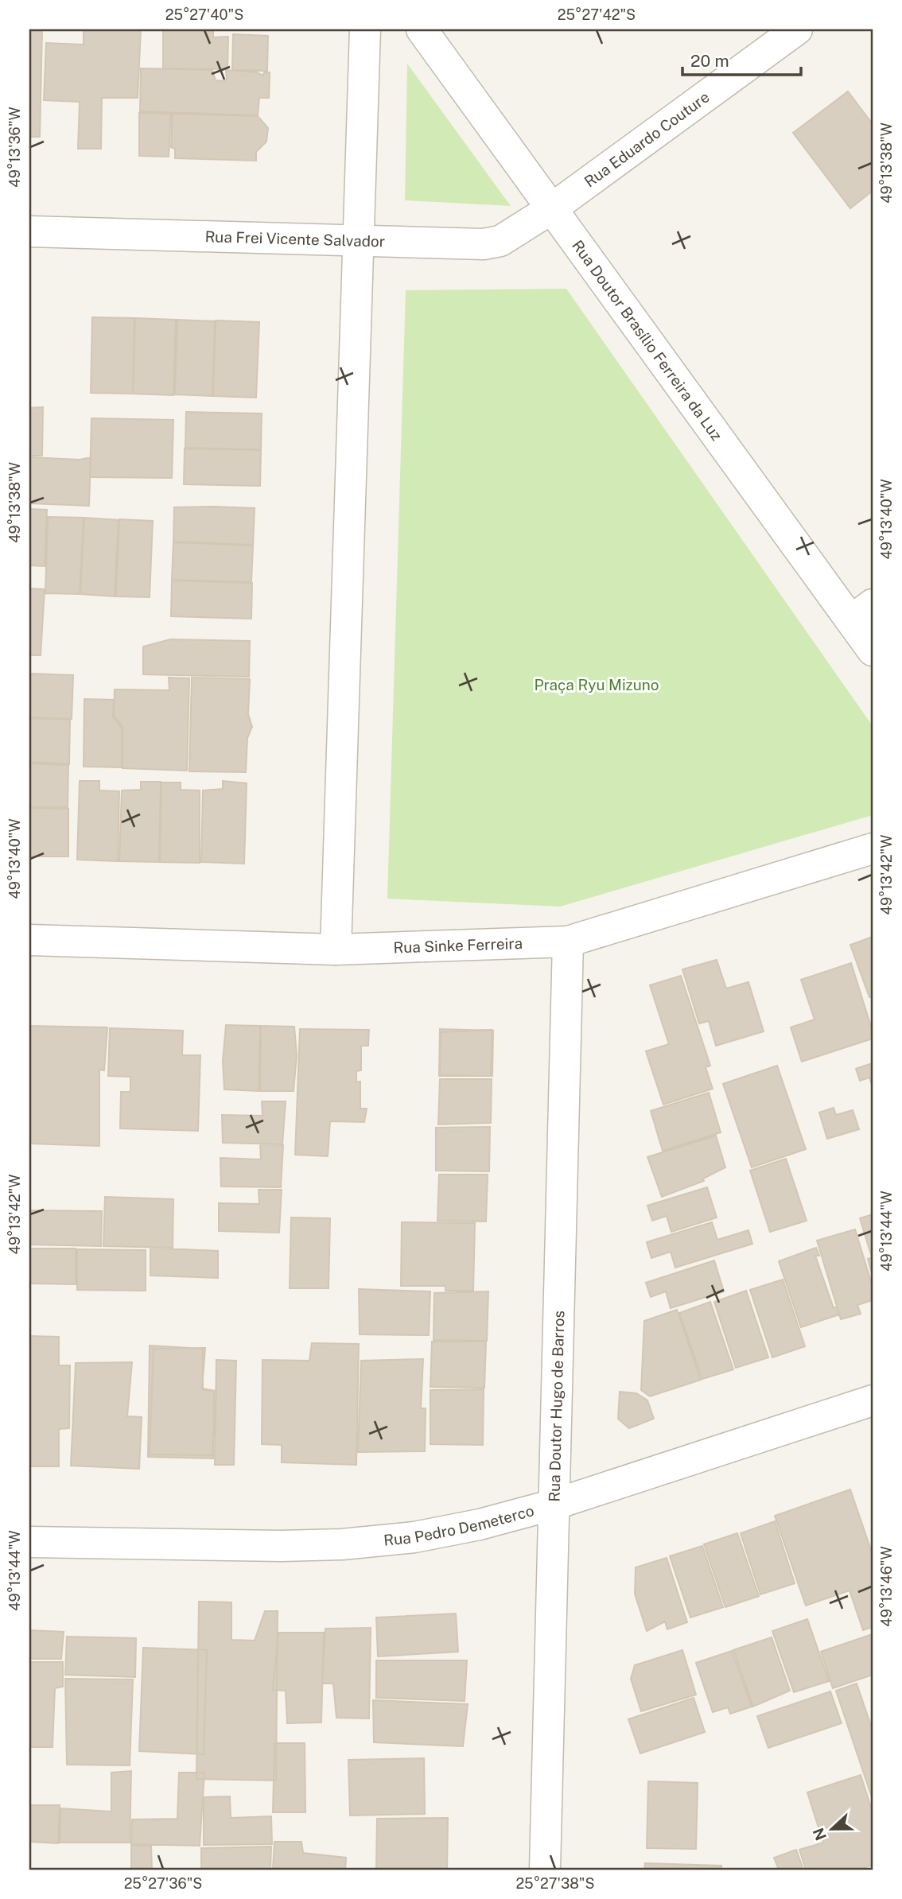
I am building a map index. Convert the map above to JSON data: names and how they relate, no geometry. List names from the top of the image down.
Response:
{
  "streets": {
    "street": [
      "Rua Eduardo Couture",
      "Rua Frei Vicente Salvador",
      "Rua Doutor Brasílio Ferreira da Luz",
      "Rua Sinke Ferreira",
      "Rua Doutor Hugo de Barros",
      "Rua Pedro Demeterco"
    ]
  },
  "crossings": [
    ["Rua Eduardo Couture", "Rua Frei Vicente Salvador"],
    ["Rua Eduardo Couture", "Rua Doutor Brasílio Ferreira da Luz"],
    ["Rua Frei Vicente Salvador", "Rua Doutor Brasílio Ferreira da Luz"],
    ["Rua Sinke Ferreira", "Rua Doutor Hugo de Barros"],
    ["Rua Doutor Hugo de Barros", "Rua Pedro Demeterco"]
  ],
  "parks": ["Praça Ryu Mizuno"],
  "scale_bar": "20 m",
  "north": "left",
  "coordinates": [
    "25°27'40\"S",
    "25°27'42\"S",
    "49°13'36\"W",
    "49°13'38\"W",
    "49°13'40\"W",
    "49°13'42\"W",
    "49°13'44\"W",
    "49°13'46\"W",
    "25°27'36\"S",
    "25°27'38\"S"
  ]
}
